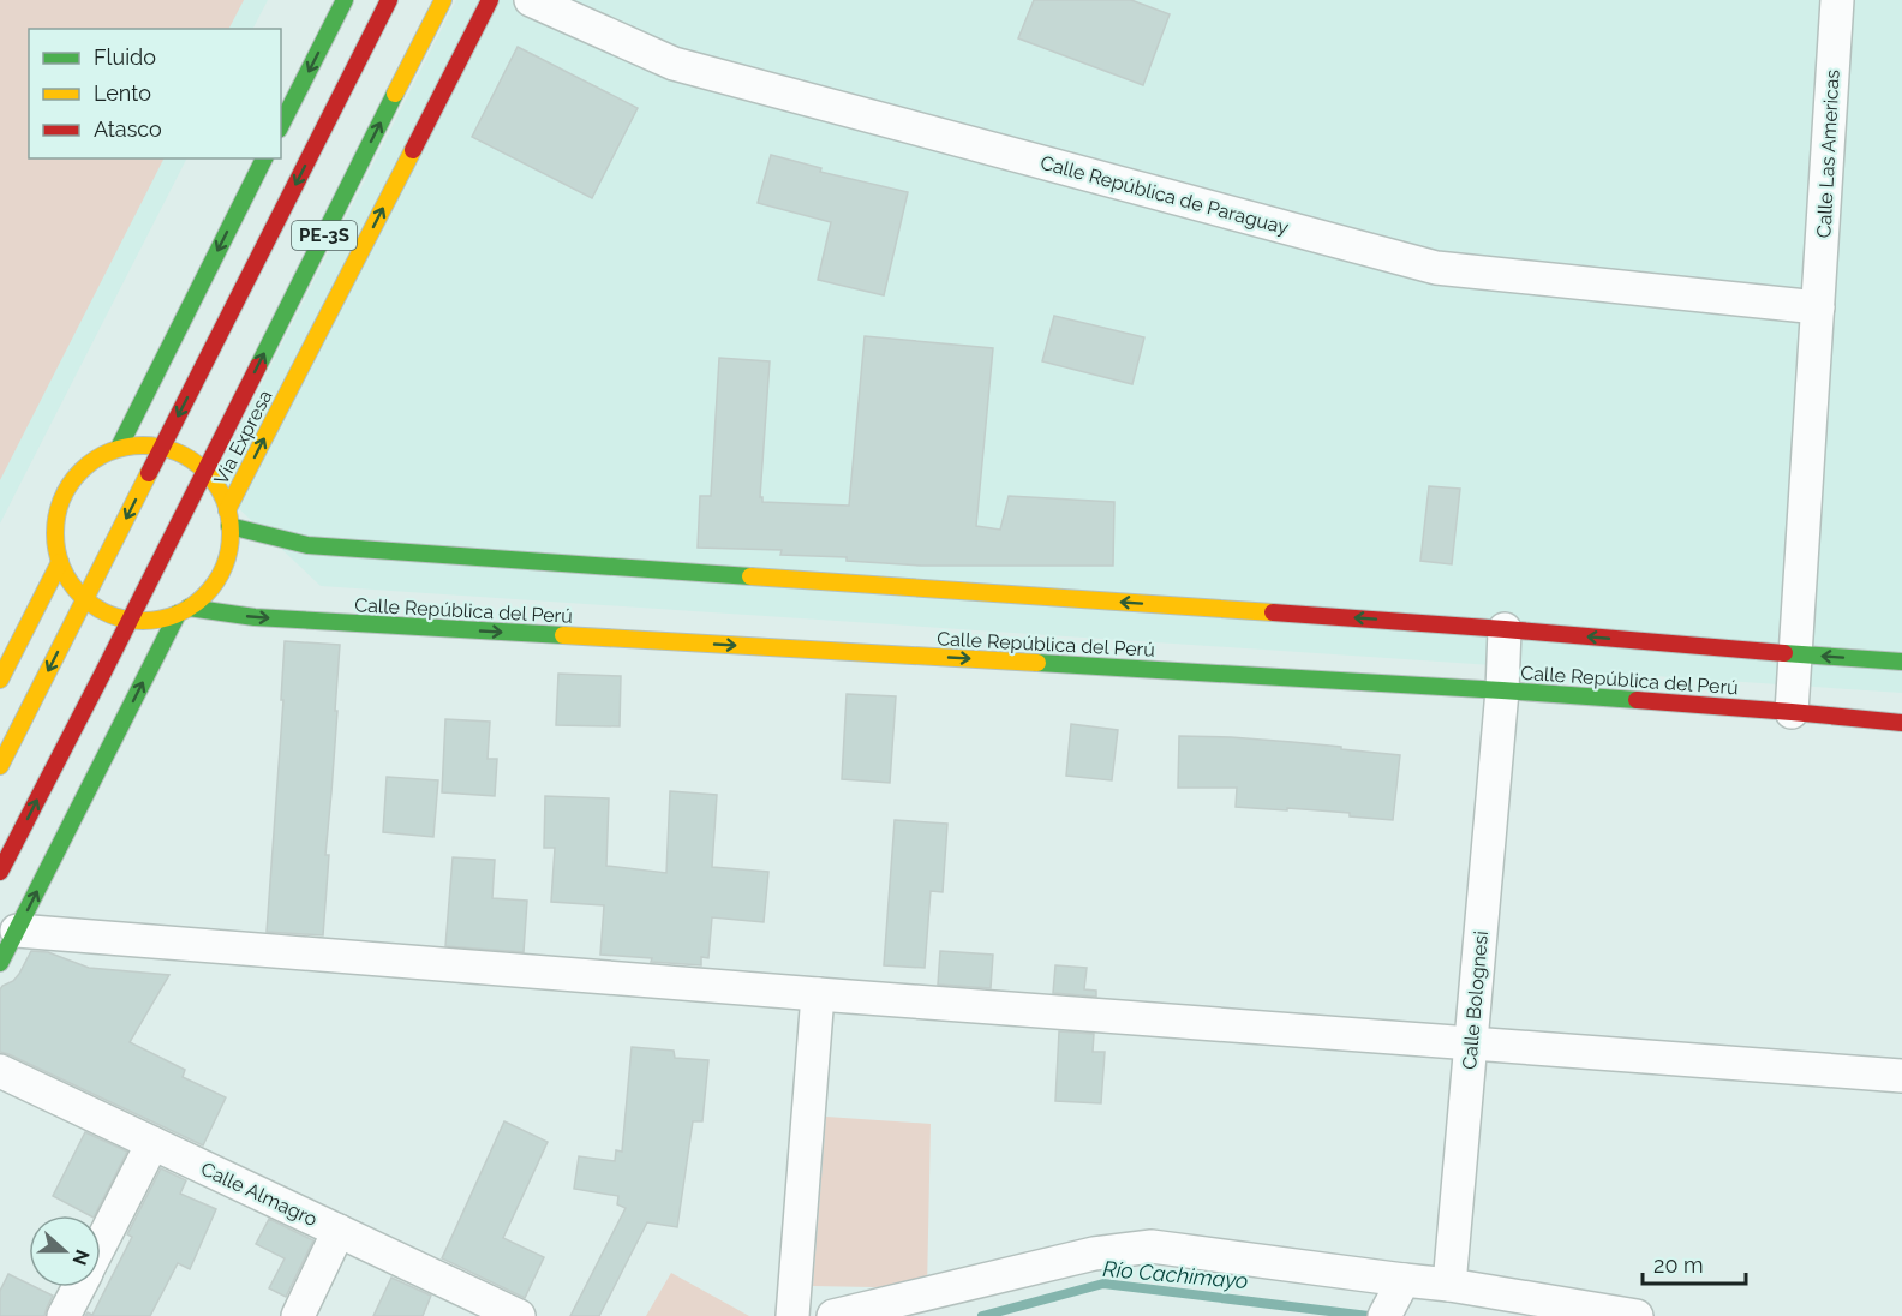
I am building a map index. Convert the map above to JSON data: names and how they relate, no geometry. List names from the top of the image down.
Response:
{
  "streets": {
    "main road": ["PE-3S", "Vía Expresa", "Calle República del Perú"],
    "street": [
      "Calle Las Americas",
      "Calle República de Paraguay",
      "Calle Bolognesi",
      "Calle Almagro"
    ]
  },
  "crossings": [
    ["Calle Las Americas", "Calle República de Paraguay"],
    ["Calle Las Americas", "Calle República del Perú"],
    ["Vía Expresa", "Calle República del Perú"],
    ["Calle República del Perú", "Calle Bolognesi"]
  ],
  "water": ["Río Cachimayo"],
  "legend": ["Fluido", "Lento", "Atasco"],
  "scale_bar": "20 m",
  "north": "right"
}
